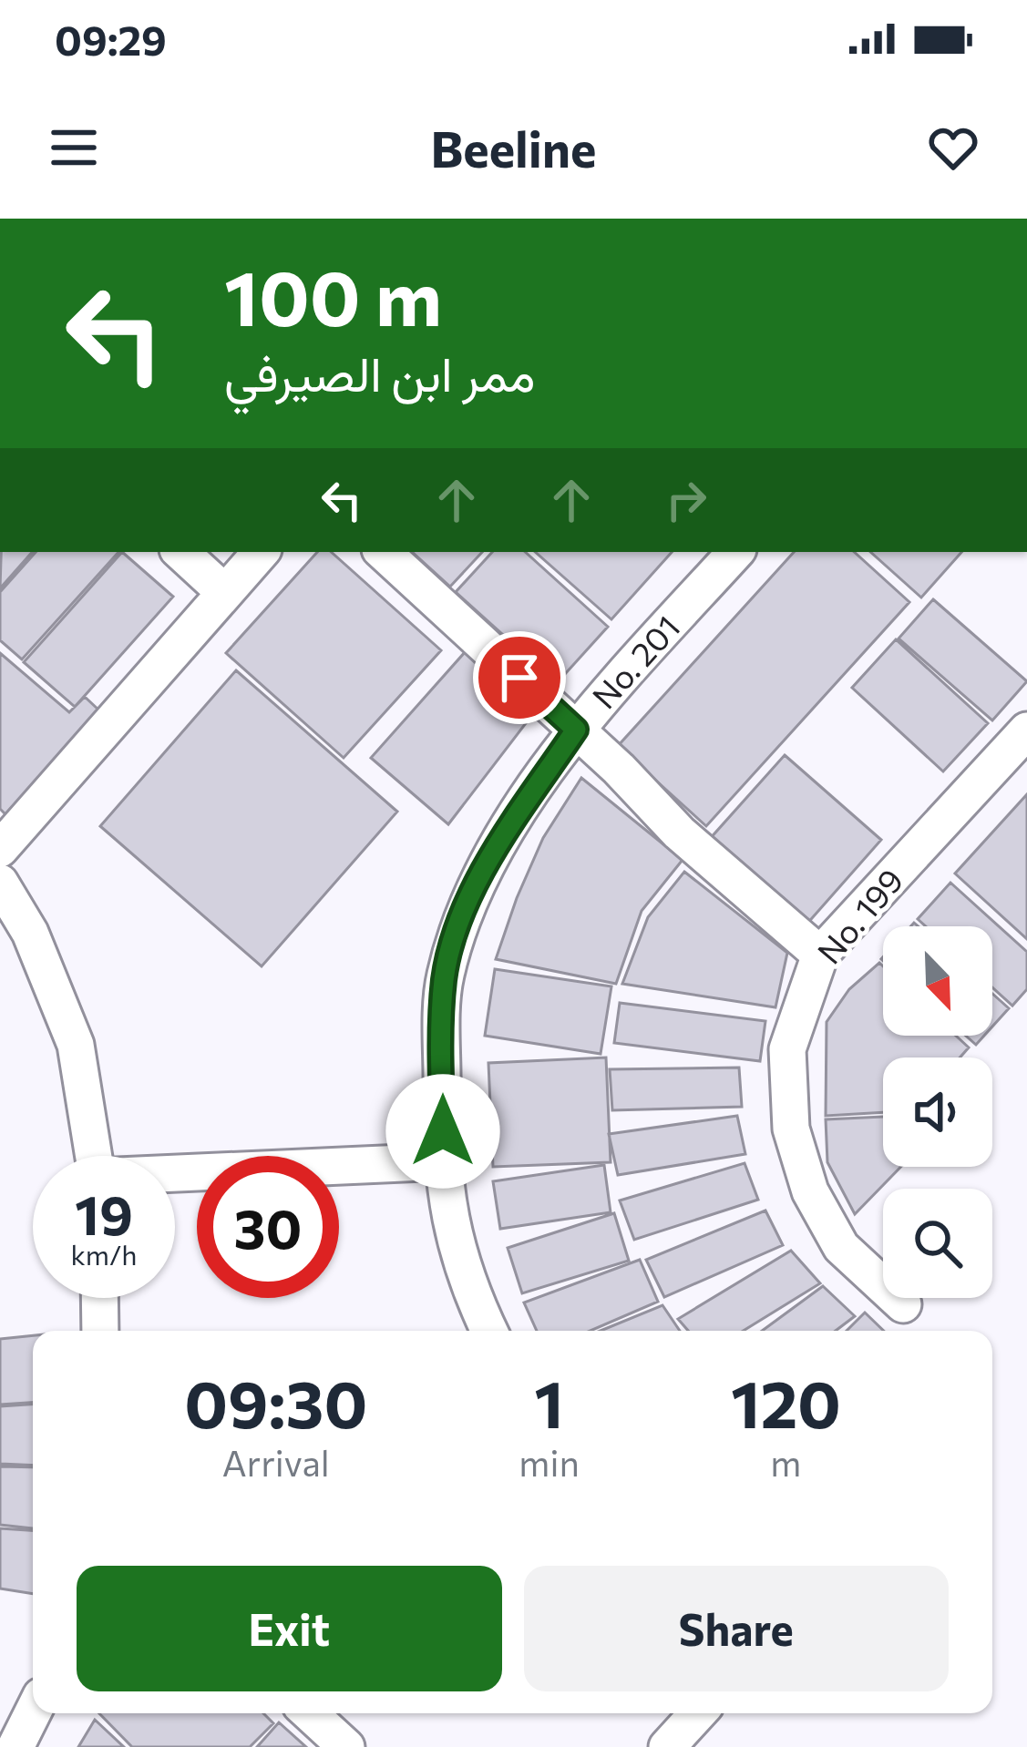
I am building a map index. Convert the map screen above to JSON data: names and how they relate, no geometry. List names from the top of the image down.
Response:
{
  "streets": {
    "street": ["No. 201", "No. 199"]
  },
  "north": "bottom right",
  "page": {
    "status": "09:29",
    "header": "Beeline",
    "turn": ["100 m", "ممر ابن الصيرفي"],
    "speed": "19 km/h",
    "limit": "30",
    "eta": [
      "09:30",
      "Arrival",
      "1",
      "min",
      "120",
      "m"
    ],
    "buttons": ["Exit", "Share"]
  }
}
